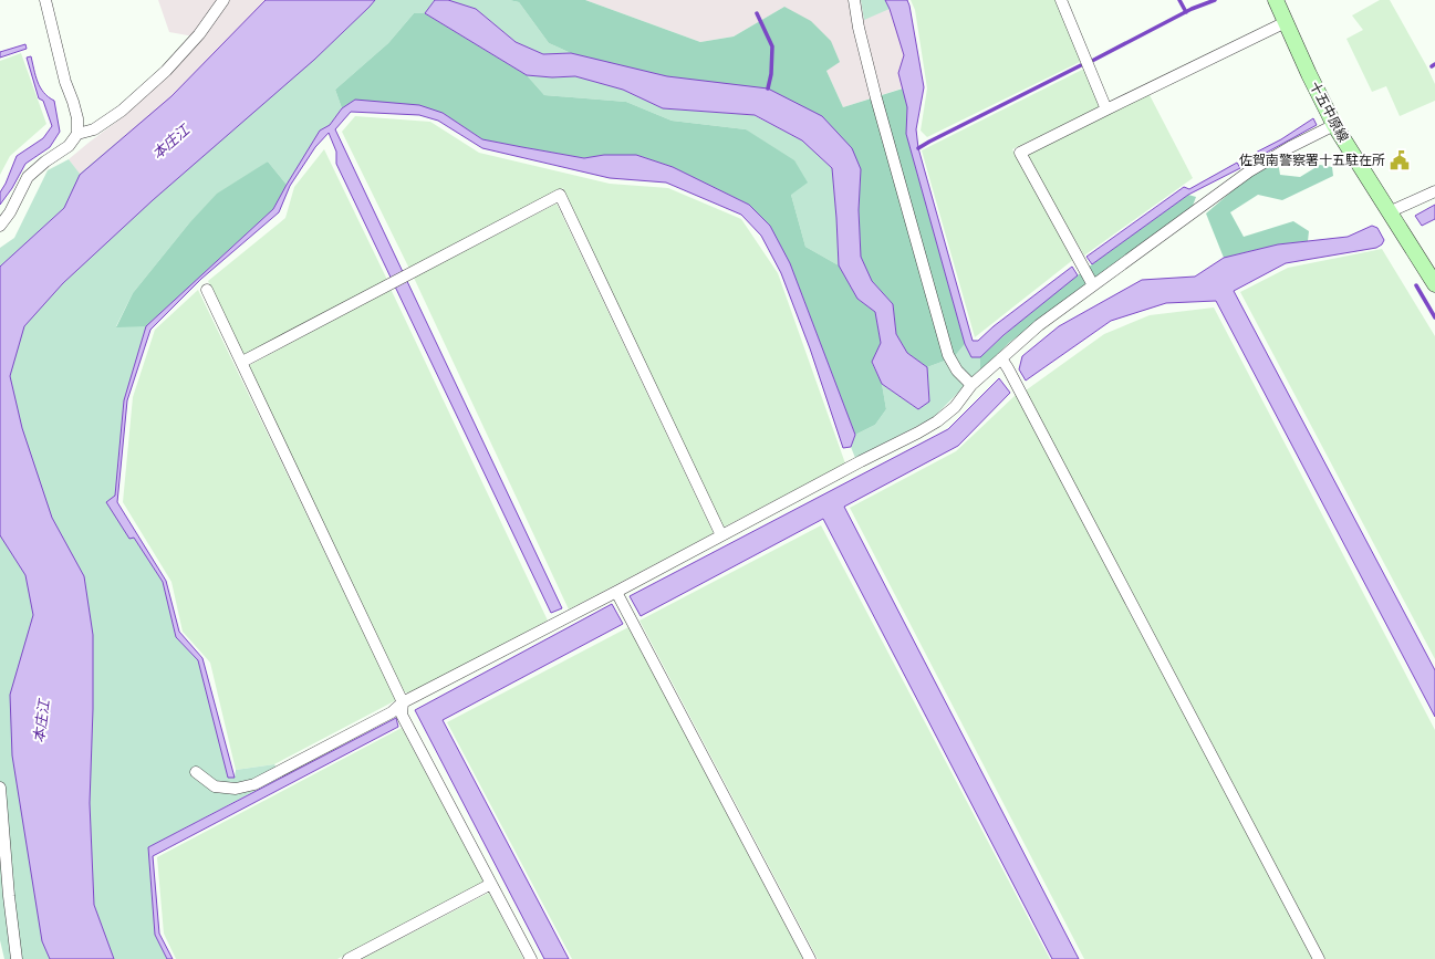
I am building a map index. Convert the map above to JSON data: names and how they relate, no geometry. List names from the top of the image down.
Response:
{
  "streets": {
    "main road": ["十五中原線"]
  },
  "water": ["本庄江"],
  "places": {
    "public building": ["佐賀南警察署十五駐在所"]
  }
}
